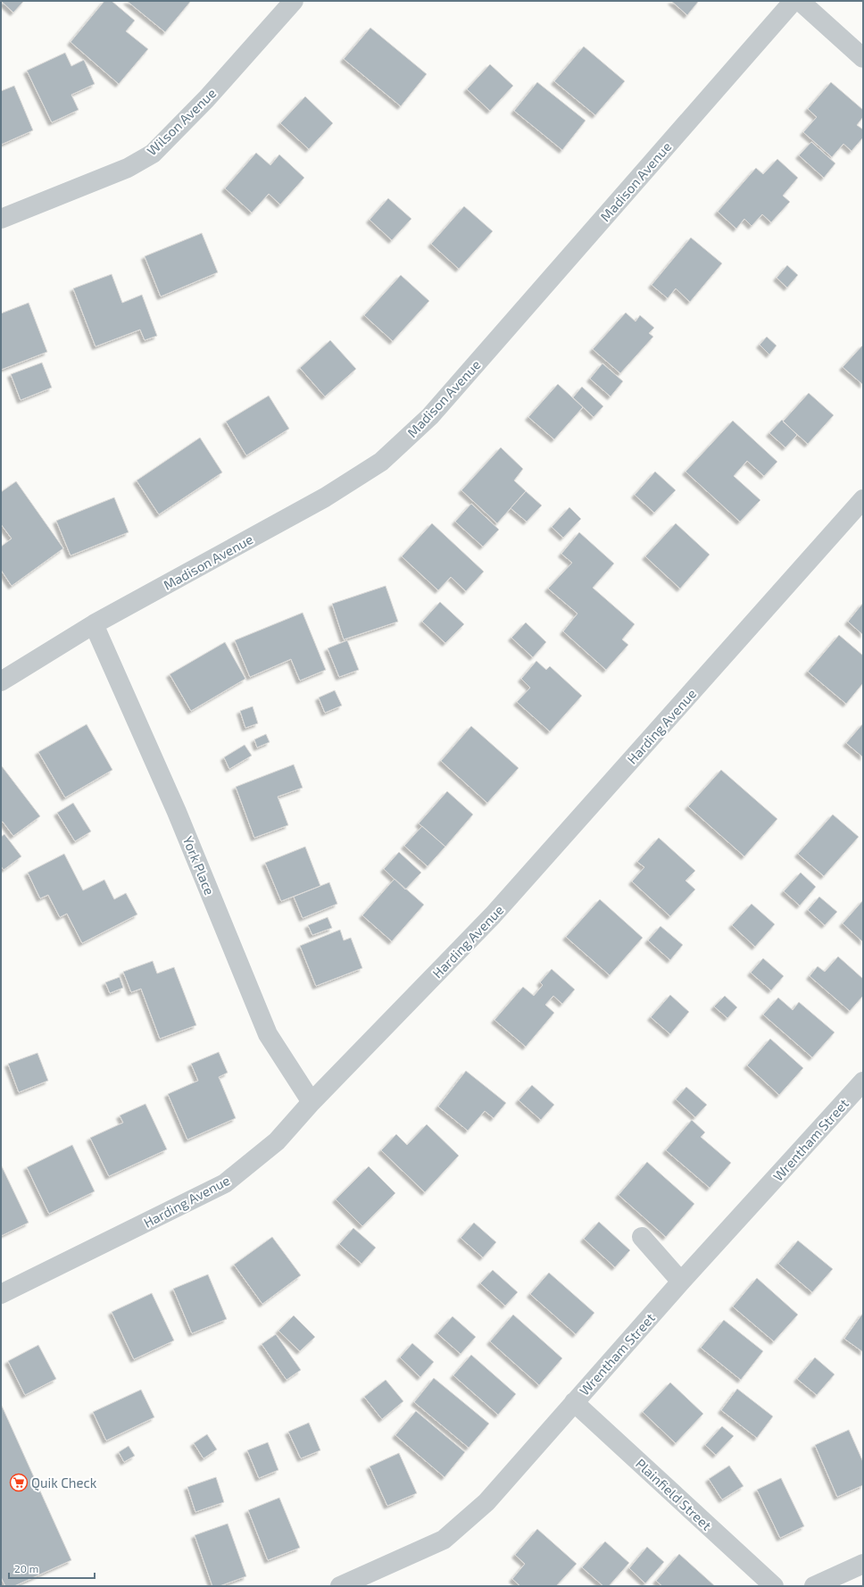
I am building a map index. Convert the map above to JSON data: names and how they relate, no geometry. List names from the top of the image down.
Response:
{
  "streets": {
    "street": [
      "Wilson Avenue",
      "Madison Avenue",
      "Harding Avenue",
      "York Place",
      "Wrentham Street",
      "Plainfield Street"
    ]
  },
  "crossings": [
    ["Madison Avenue", "York Place"],
    ["Harding Avenue", "York Place"],
    ["Wrentham Street", "Plainfield Street"]
  ],
  "places": {
    "supermarket": ["Quik Check"]
  },
  "scale_bar": "20 m"
}
